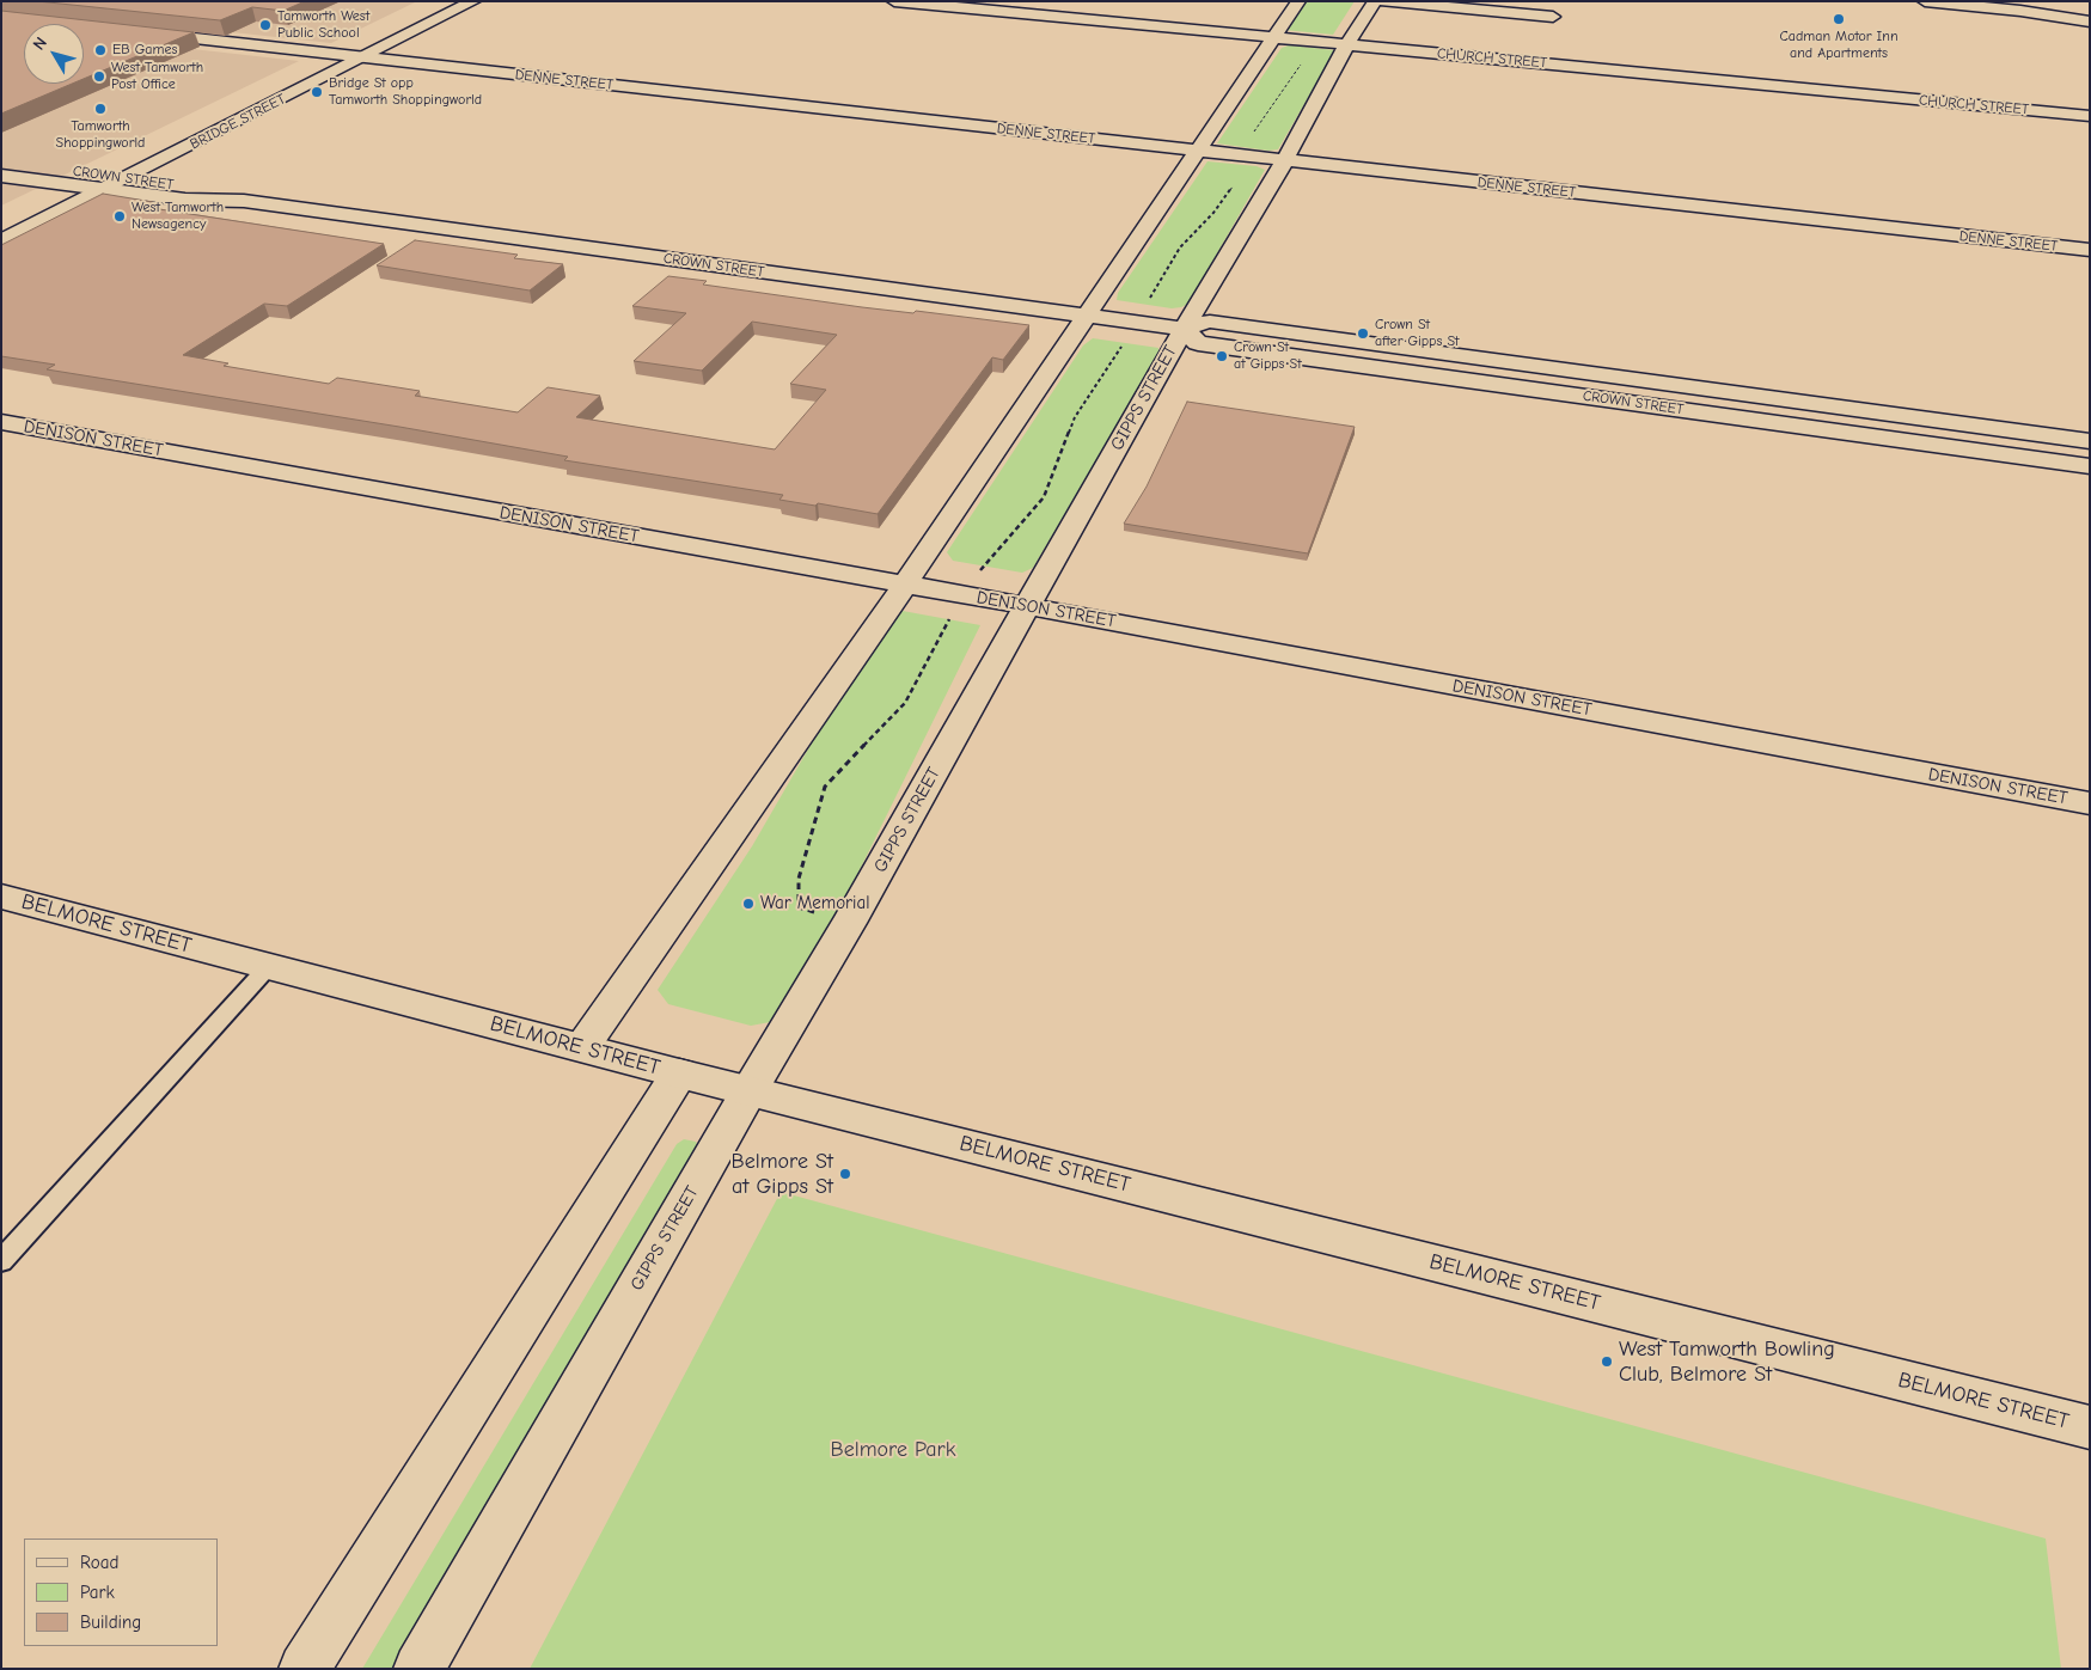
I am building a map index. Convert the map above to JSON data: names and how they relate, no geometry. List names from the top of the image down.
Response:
{
  "streets": {
    "street": [
      "CHURCH STREET",
      "DENNE STREET",
      "BRIDGE STREET",
      "CROWN STREET",
      "GIPPS STREET",
      "DENISON STREET",
      "BELMORE STREET"
    ]
  },
  "crossings": [
    ["CHURCH STREET", "GIPPS STREET"],
    ["DENNE STREET", "BRIDGE STREET"],
    ["DENNE STREET", "GIPPS STREET"],
    ["BRIDGE STREET", "CROWN STREET"],
    ["CROWN STREET", "GIPPS STREET"],
    ["GIPPS STREET", "DENISON STREET"],
    ["GIPPS STREET", "BELMORE STREET"]
  ],
  "parks": ["Belmore Park"],
  "places": [
    "Cadman Motor Inn and Apartments",
    "Tamworth West Public School",
    "EB Games",
    "West Tamworth Post Office",
    "Bridge St opp Tamworth Shoppingworld",
    "Tamworth Shoppingworld",
    "West Tamworth Newsagency",
    "Crown St after Gipps St",
    "Crown St at Gipps St",
    "War Memorial",
    "Belmore St at Gipps St",
    "West Tamworth Bowling Club, Belmore St"
  ],
  "legend": ["Road", "Park", "Building"],
  "north": "top left"
}
